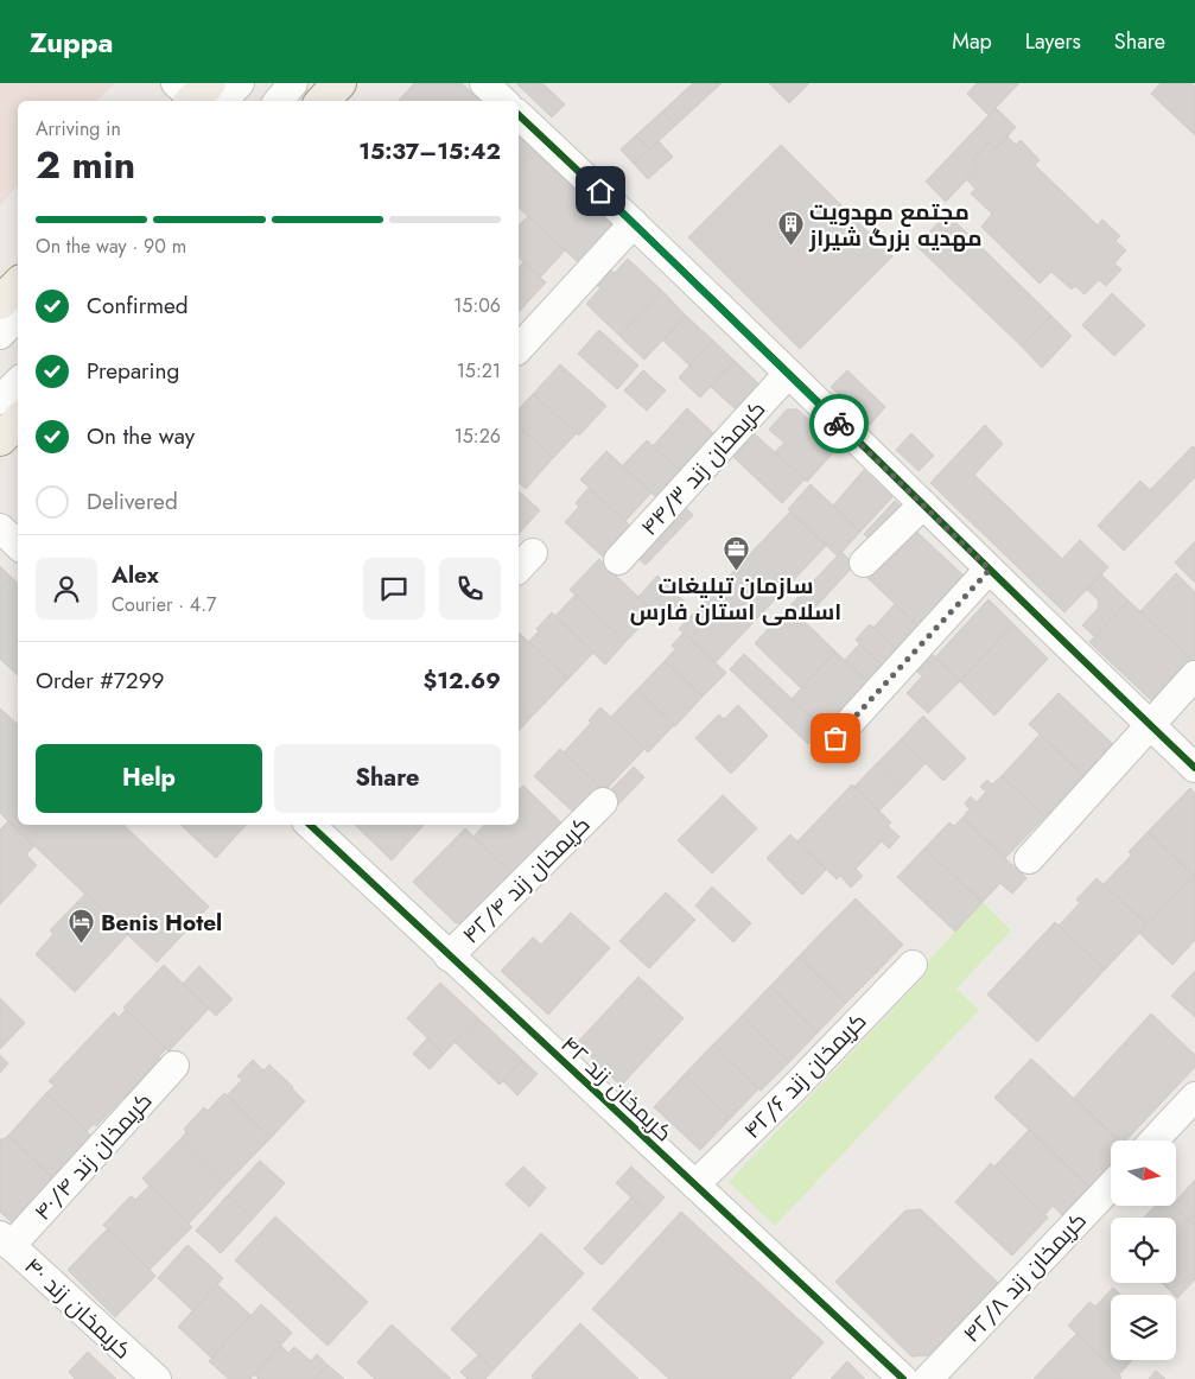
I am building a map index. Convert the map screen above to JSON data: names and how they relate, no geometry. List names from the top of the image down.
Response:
{
  "streets": {
    "street": [
      "کریمخان زند ۴۴/۳",
      "کریمخان زند ۴۲/۴",
      "کریمخان زند ۴۲/۶",
      "کریمخان زند ۴۲",
      "کریمخان زند ۴۰/۴",
      "کریمخان زند ۴۲/۸",
      "کریمخان زند ۴۰"
    ]
  },
  "crossings": [
    ["کریمخان زند ۴۲/۴", "کریمخان زند ۴۲"],
    ["کریمخان زند ۴۲/۶", "کریمخان زند ۴۲"],
    ["کریمخان زند ۴۰/۴", "کریمخان زند ۴۰"]
  ],
  "places": {
    "building": ["مجتمع مهدویت مهدیه بزرگ شیراز"],
    "office": ["سازمان تبلیغات اسلامی استان فارس"],
    "hotel": ["Benis Hotel"]
  },
  "north": "right",
  "page": {
    "header": "Zuppa",
    "nav": ["Map", "Layers", "Share"],
    "heading": ["2 min", "Arriving in", "15:37–15:42"],
    "panel": [
      "Alex",
      "Courier · 4.7",
      "Order #7299",
      "$12.69"
    ],
    "bar": "On the way · 90 m",
    "list": [
      ["Confirmed", "15:06"],
      ["Preparing", "15:21"],
      ["On the way", "15:26"],
      "Delivered"
    ],
    "buttons": ["Help", "Share"]
  }
}
